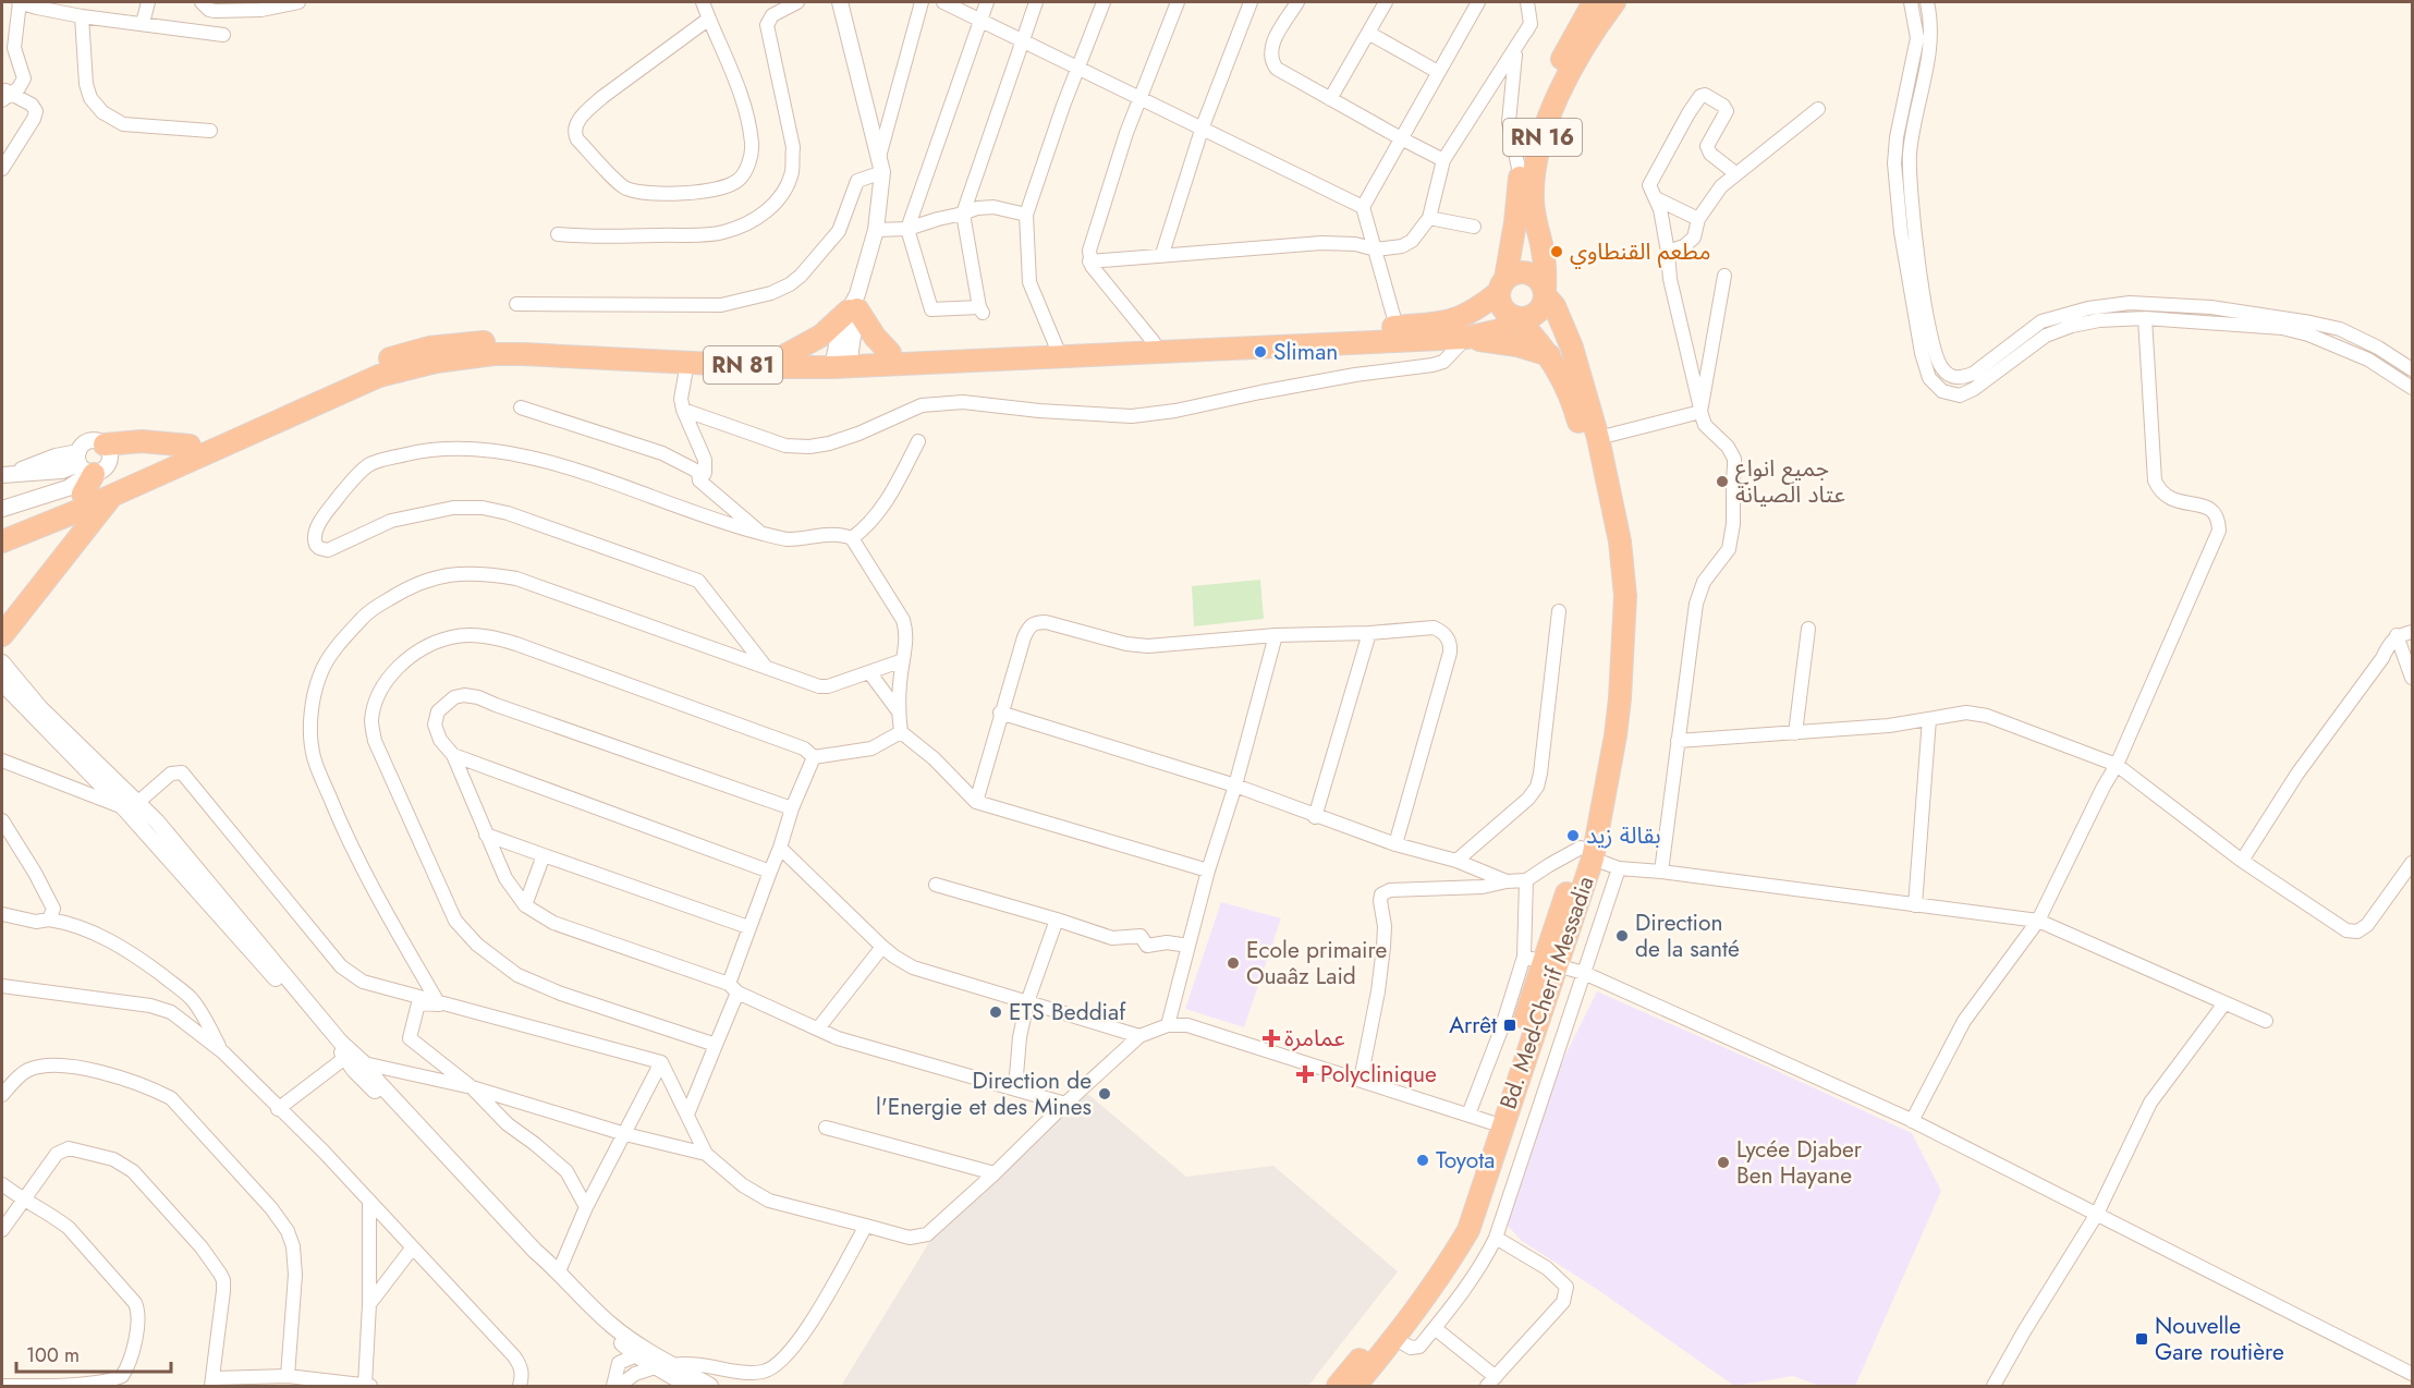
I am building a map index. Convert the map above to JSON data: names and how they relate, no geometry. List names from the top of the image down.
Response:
{
  "streets": {
    "highway": ["RN 16", "RN 81", "Bd. Med-Cherif Messadia"]
  },
  "crossings": [
    ["RN 16", "RN 81"],
    ["RN 16", "Bd. Med-Cherif Messadia"],
    ["RN 81", "Bd. Med-Cherif Messadia"]
  ],
  "places": {
    "other": [
      "مطعم القنطاوي",
      "Sliman",
      "جميع انواع عتاد الصيانة",
      "بقالة زيد",
      "Direction de la santé",
      "Ecole primaire Ouaâz Laid",
      "ETS Beddiaf",
      "Direction de l'Energie et des Mines",
      "Toyota",
      "Lycée Djaber Ben Hayane"
    ],
    "transit": ["Arrêt", "Nouvelle Gare routière"],
    "health": ["عمامرة", "Polyclinique"]
  },
  "scale_bar": "100 m"
}
